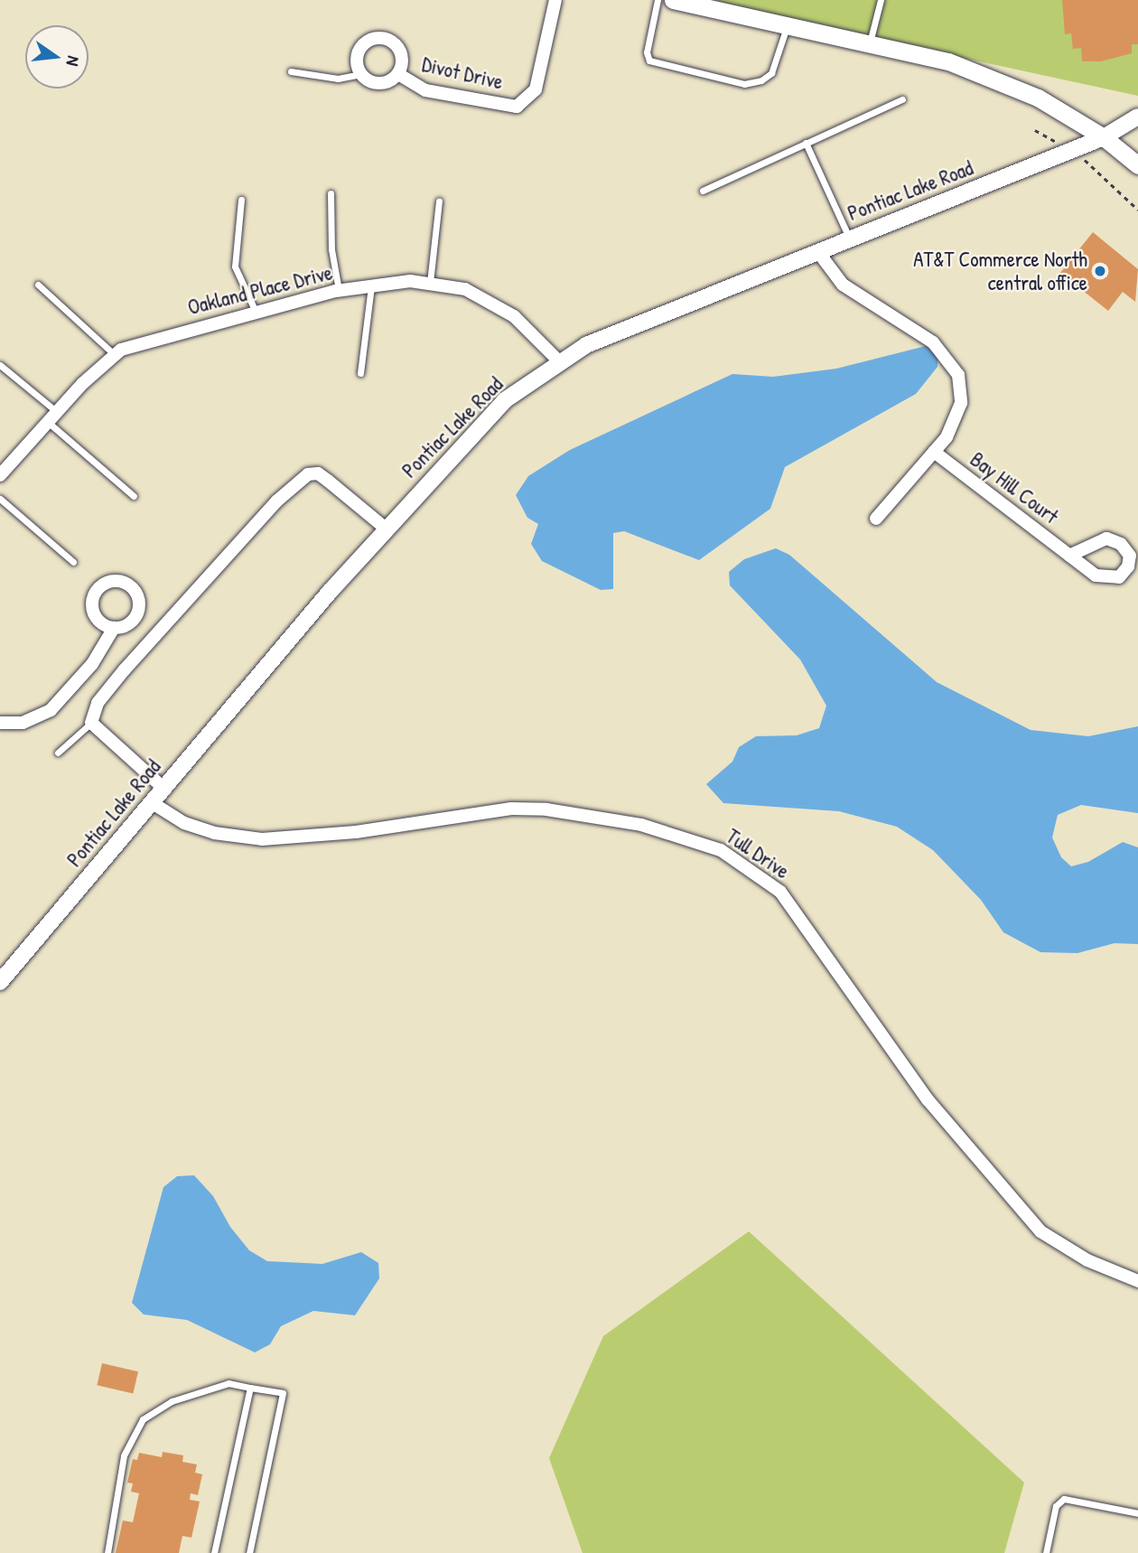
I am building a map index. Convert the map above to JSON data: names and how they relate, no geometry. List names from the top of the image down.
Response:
{
  "streets": {
    "street": [
      "Divot Drive",
      "Pontiac Lake Road",
      "Oakland Place Drive",
      "Bay Hill Court",
      "Tull Drive"
    ]
  },
  "crossings": [
    ["Pontiac Lake Road", "Oakland Place Drive"],
    ["Pontiac Lake Road", "Tull Drive"]
  ],
  "places": ["AT&T Commerce North central office"],
  "north": "right"
}
